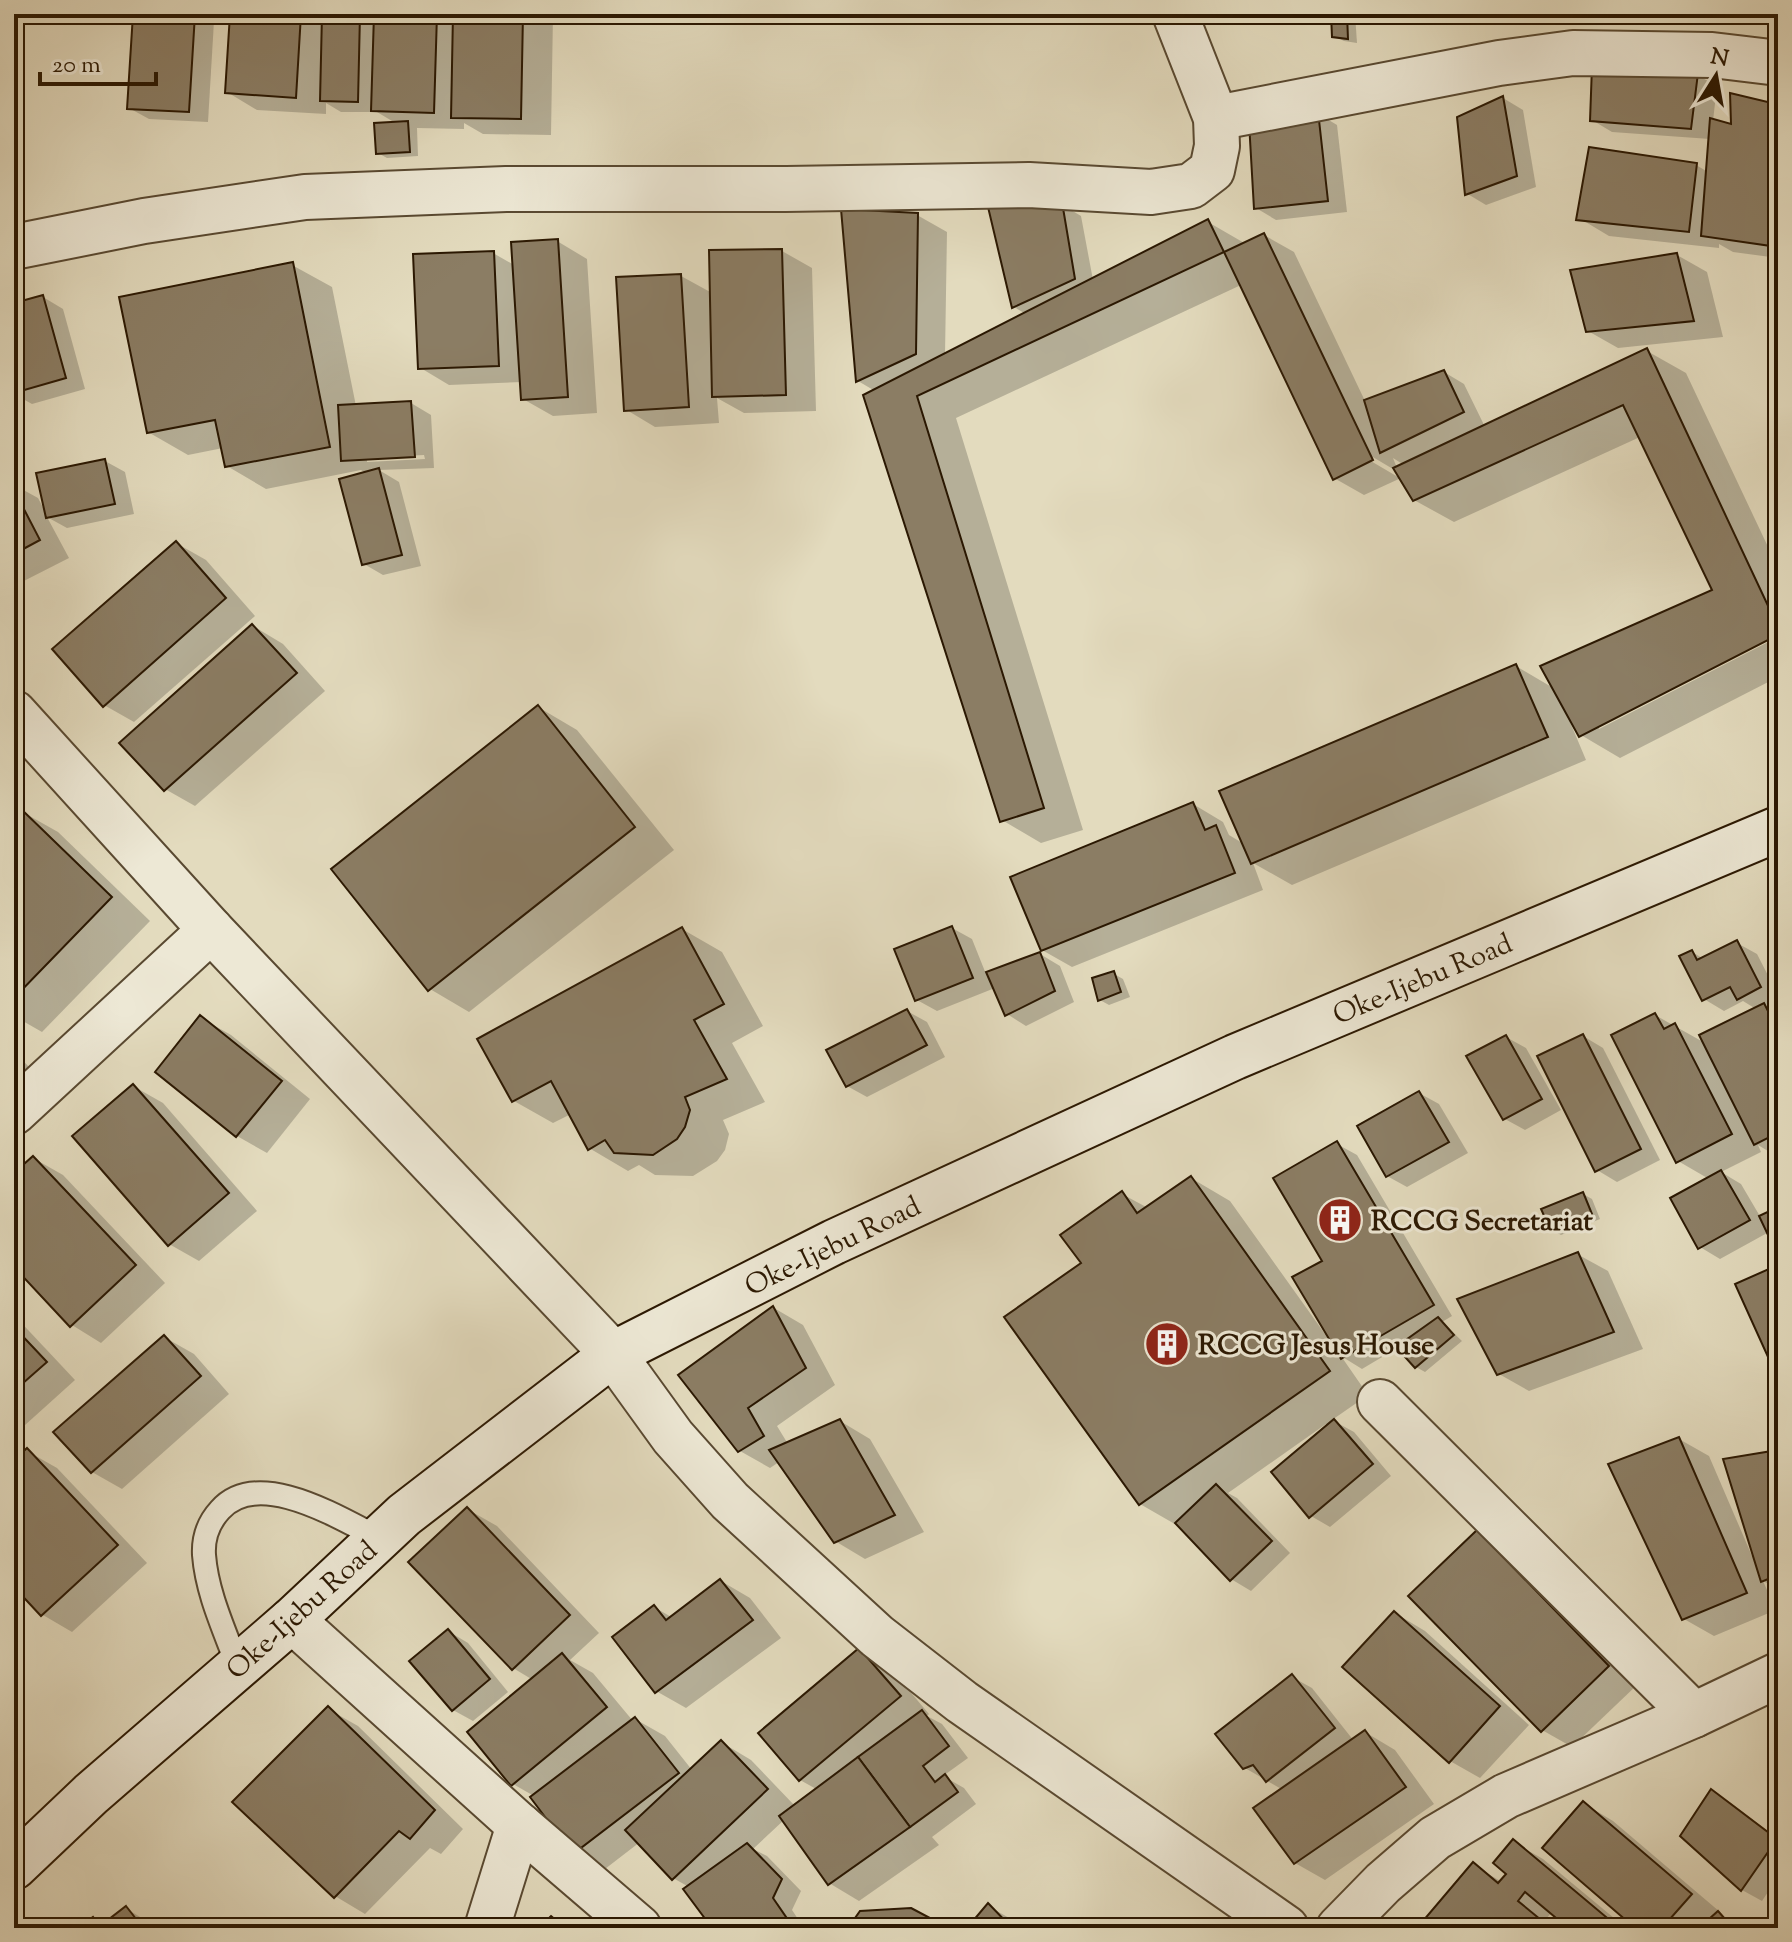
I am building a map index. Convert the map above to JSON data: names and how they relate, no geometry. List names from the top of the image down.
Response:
{
  "streets": {
    "street": ["Oke-Ijebu Road"]
  },
  "places": {
    "building": ["RCCG Secretariat", "RCCG Jesus House"]
  },
  "scale_bar": "20 m",
  "north": "top"
}
